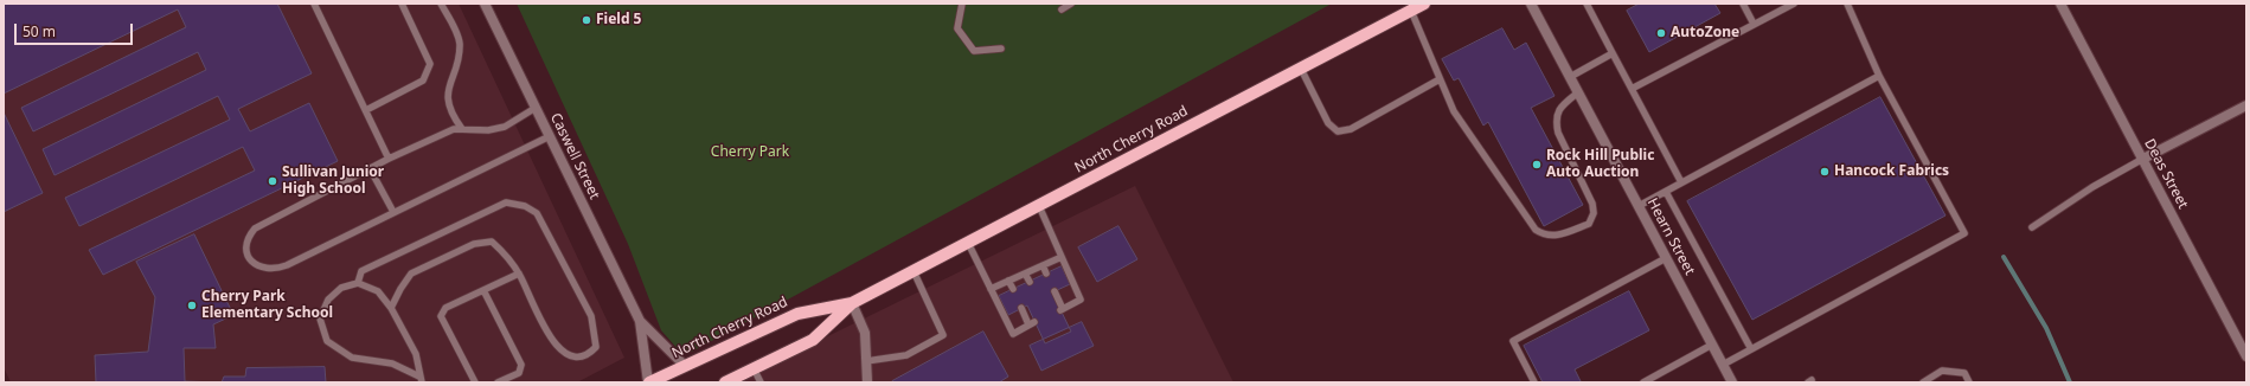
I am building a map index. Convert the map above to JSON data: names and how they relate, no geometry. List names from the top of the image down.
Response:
{
  "streets": {
    "main road": ["North Cherry Road"],
    "street": ["Caswell Street", "Deas Street", "Hearn Street"]
  },
  "crossings": [
    ["North Cherry Road", "Caswell Street"]
  ],
  "parks": ["Cherry Park"],
  "places": [
    "Field 5",
    "AutoZone",
    "Rock Hill Public Auto Auction",
    "Hancock Fabrics",
    "Sullivan Junior High School",
    "Cherry Park Elementary School"
  ],
  "scale_bar": "50 m"
}
